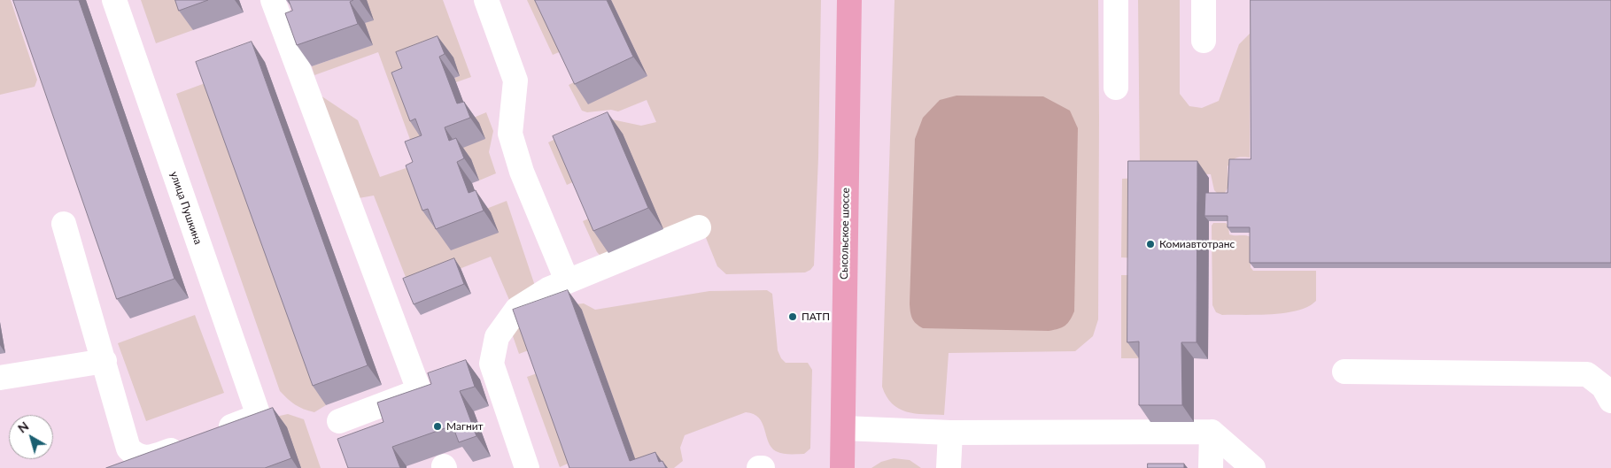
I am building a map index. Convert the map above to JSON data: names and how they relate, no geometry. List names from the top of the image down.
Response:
{
  "streets": {
    "main road": ["Сысольское шоссе"],
    "street": ["улица Пушкина"]
  },
  "places": ["Комиавтотранс", "ПАТП", "Магнит"],
  "north": "top left"
}
